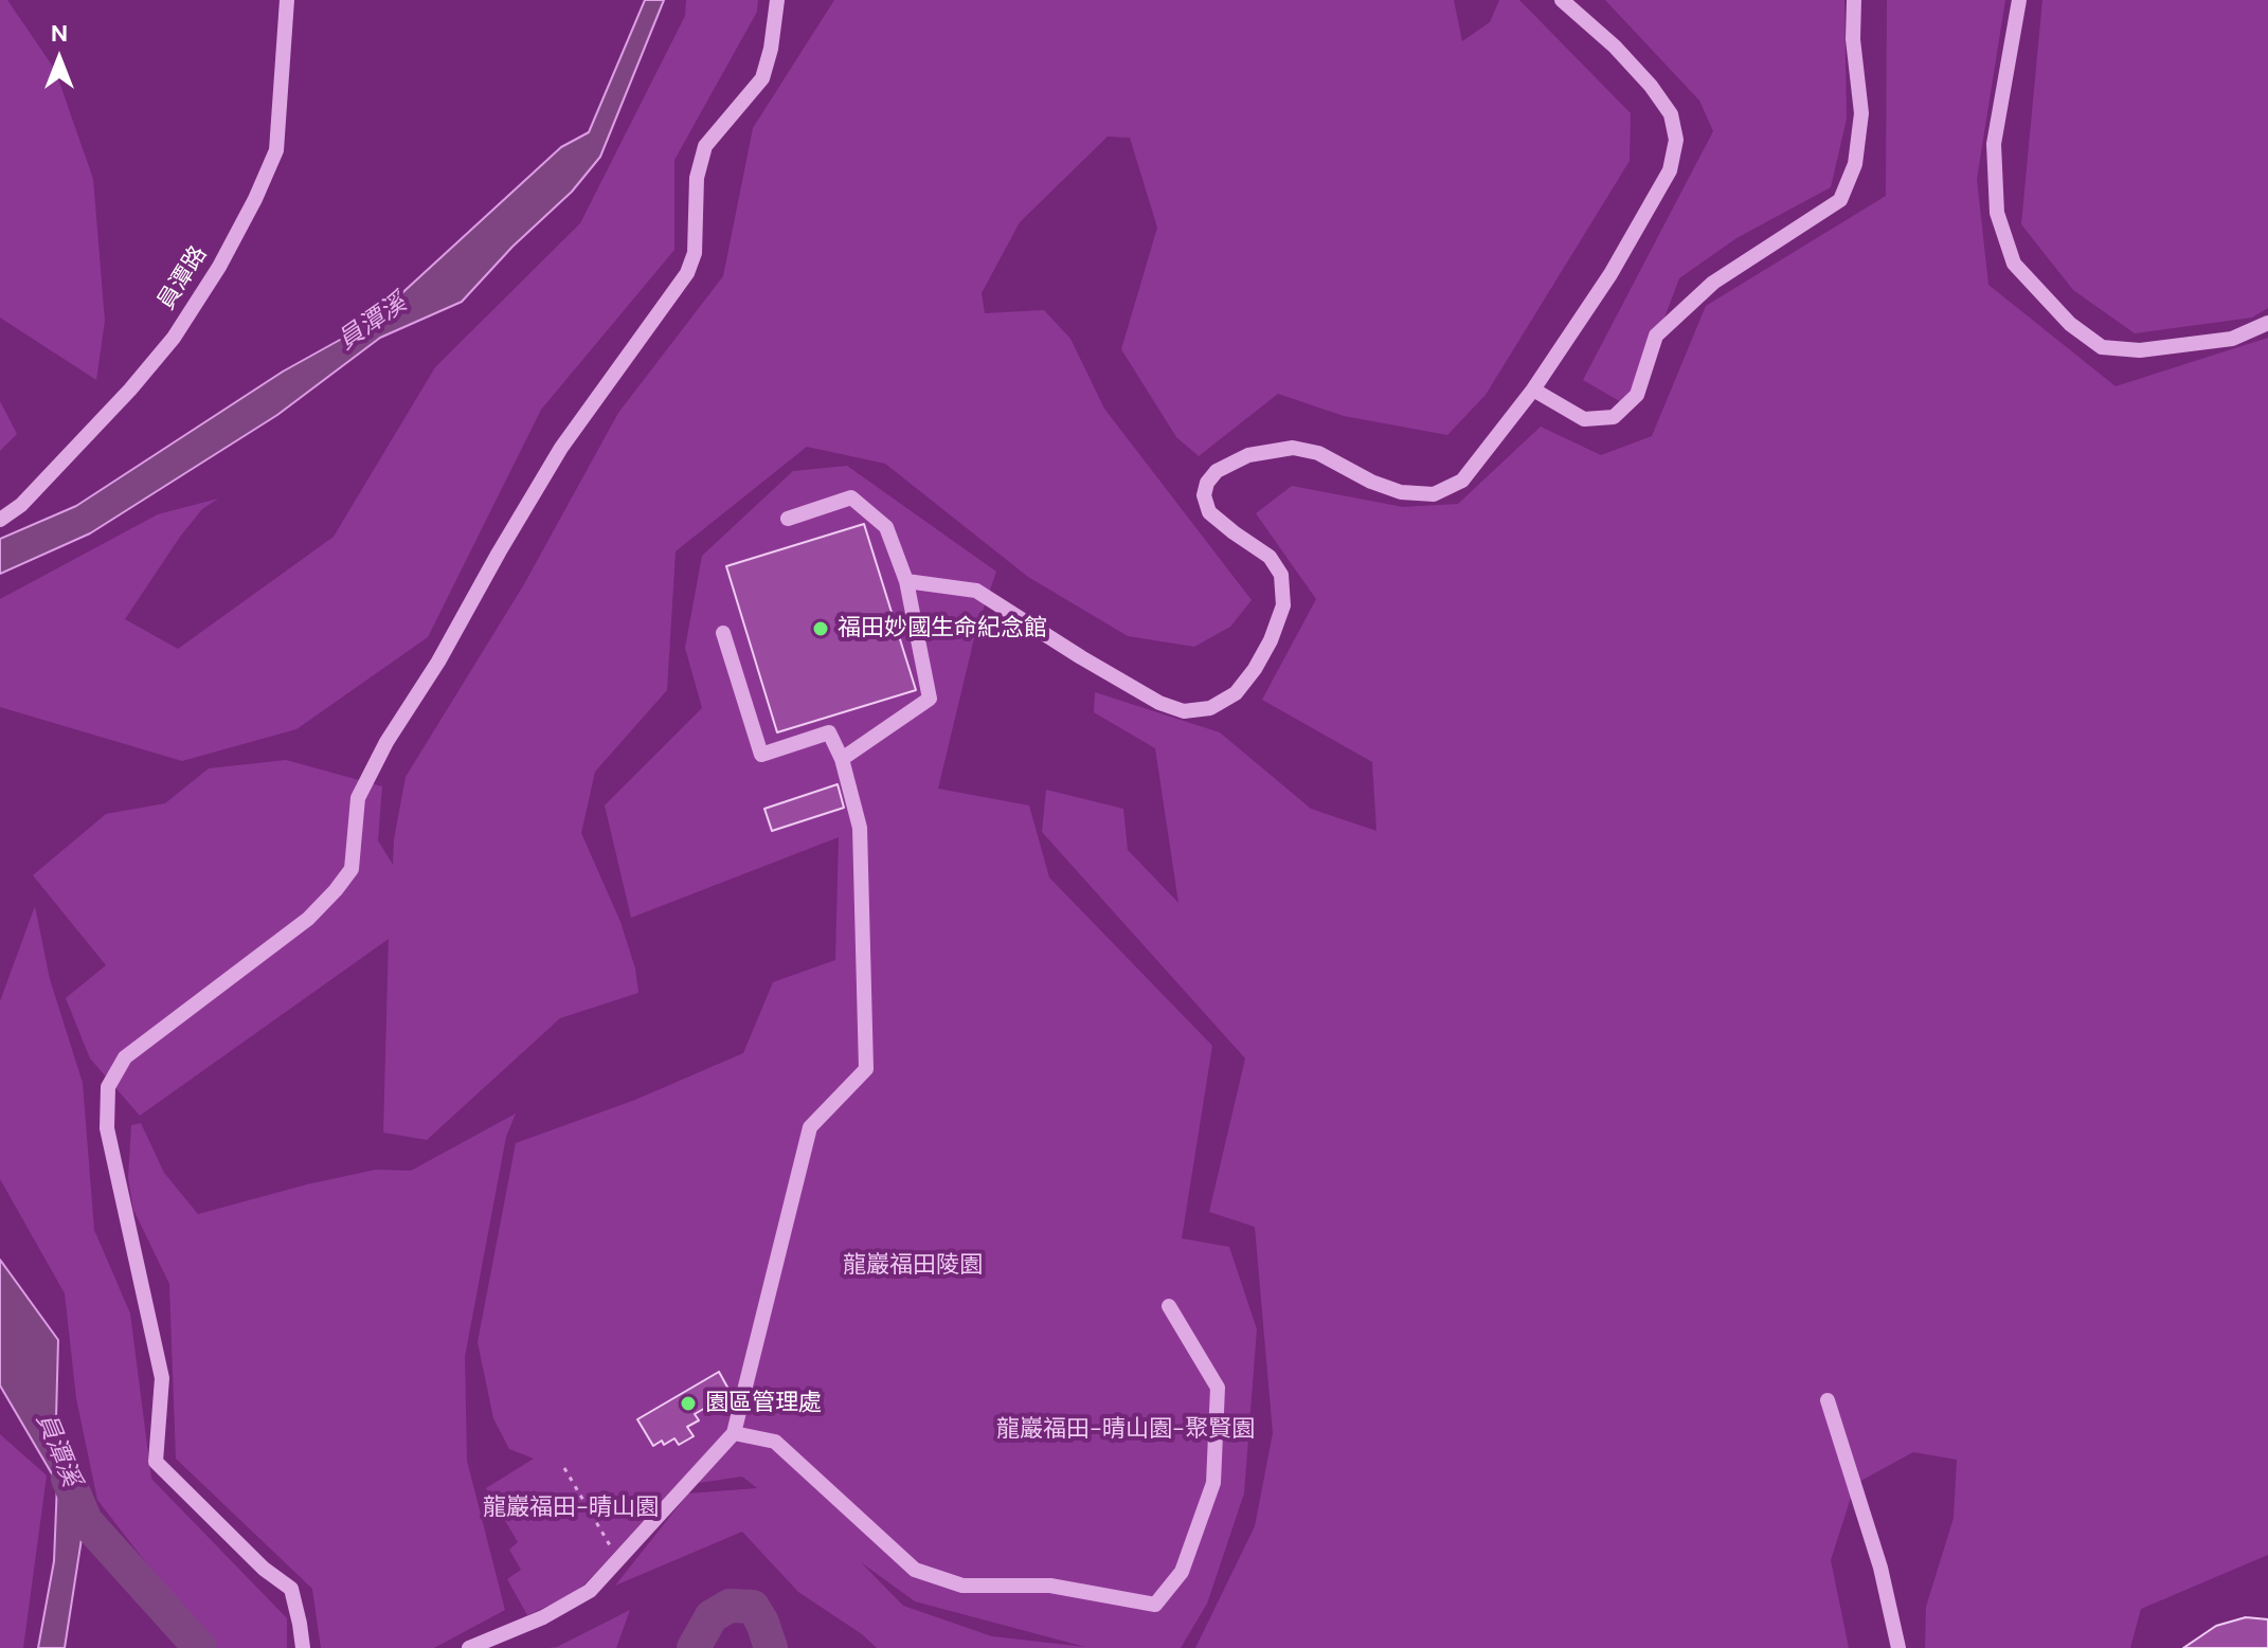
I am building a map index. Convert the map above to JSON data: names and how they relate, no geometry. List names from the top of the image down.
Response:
{
  "streets": {
    "street": ["員潭路"]
  },
  "water": ["員潭溪"],
  "parks": ["龍巖福田陵園", "龍巖福田-晴山園-聚賢園", "龍巖福田-晴山園"],
  "places": ["福田妙國生命紀念館", "園區管理處"],
  "north": "top"
}
